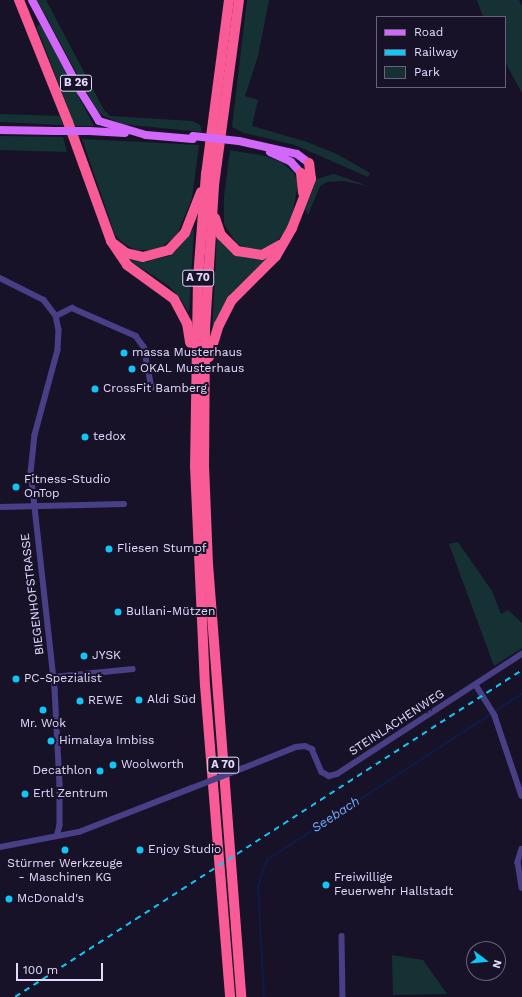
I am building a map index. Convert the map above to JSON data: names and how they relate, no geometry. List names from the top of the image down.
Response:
{
  "streets": {
    "highway": ["A 70"],
    "main road": ["B 26"],
    "street": ["BIEGENHOFSTRASSE", "STEINLACHENWEG"]
  },
  "crossings": [
    ["BIEGENHOFSTRASSE", "STEINLACHENWEG"]
  ],
  "water": ["Seebach"],
  "places": [
    "massa Musterhaus",
    "OKAL Musterhaus",
    "CrossFit Bamberg",
    "tedox",
    "Fitness-Studio OnTop",
    "Fliesen Stumpf",
    "Bullani-Mützen",
    "JYSK",
    "PC-Spezialist",
    "Aldi Süd",
    "REWE",
    "Mr. Wok",
    "Himalaya Imbiss",
    "Woolworth",
    "Decathlon",
    "Ertl Zentrum",
    "Stürmer Werkzeuge - Maschinen KG",
    "Enjoy Studio",
    "Freiwillige Feuerwehr Hallstadt",
    "McDonald's"
  ],
  "legend": ["Road", "Railway", "Park"],
  "scale_bar": "100 m",
  "north": "right"
}
